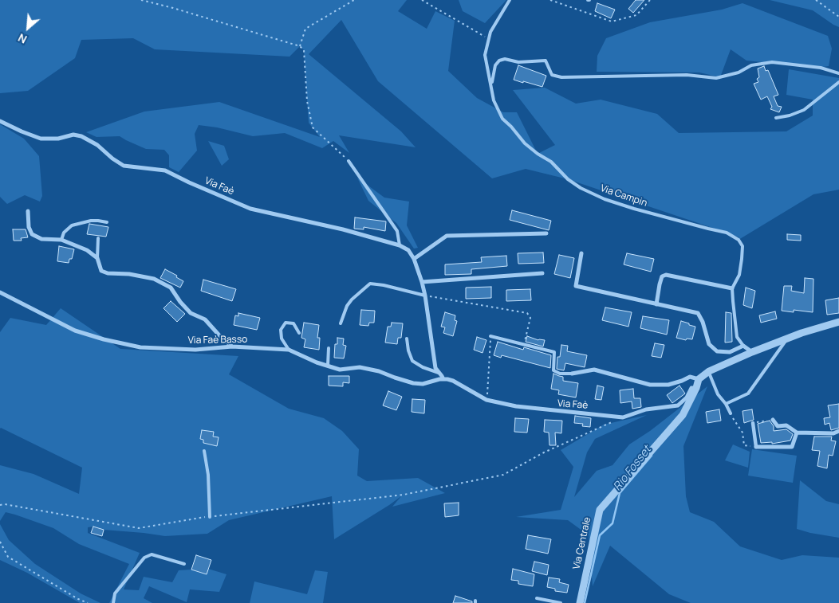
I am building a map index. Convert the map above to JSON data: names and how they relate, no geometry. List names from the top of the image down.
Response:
{
  "streets": {
    "street": ["Via Faè", "Via Faè Basso", "Via Centrale"],
    "lane": ["Via Campin"]
  },
  "crossings": [
    ["Via Faè", "Via Faè Basso"],
    ["Via Faè", "Via Centrale"]
  ],
  "water": ["Rio Fosset"],
  "north": "bottom left"
}
